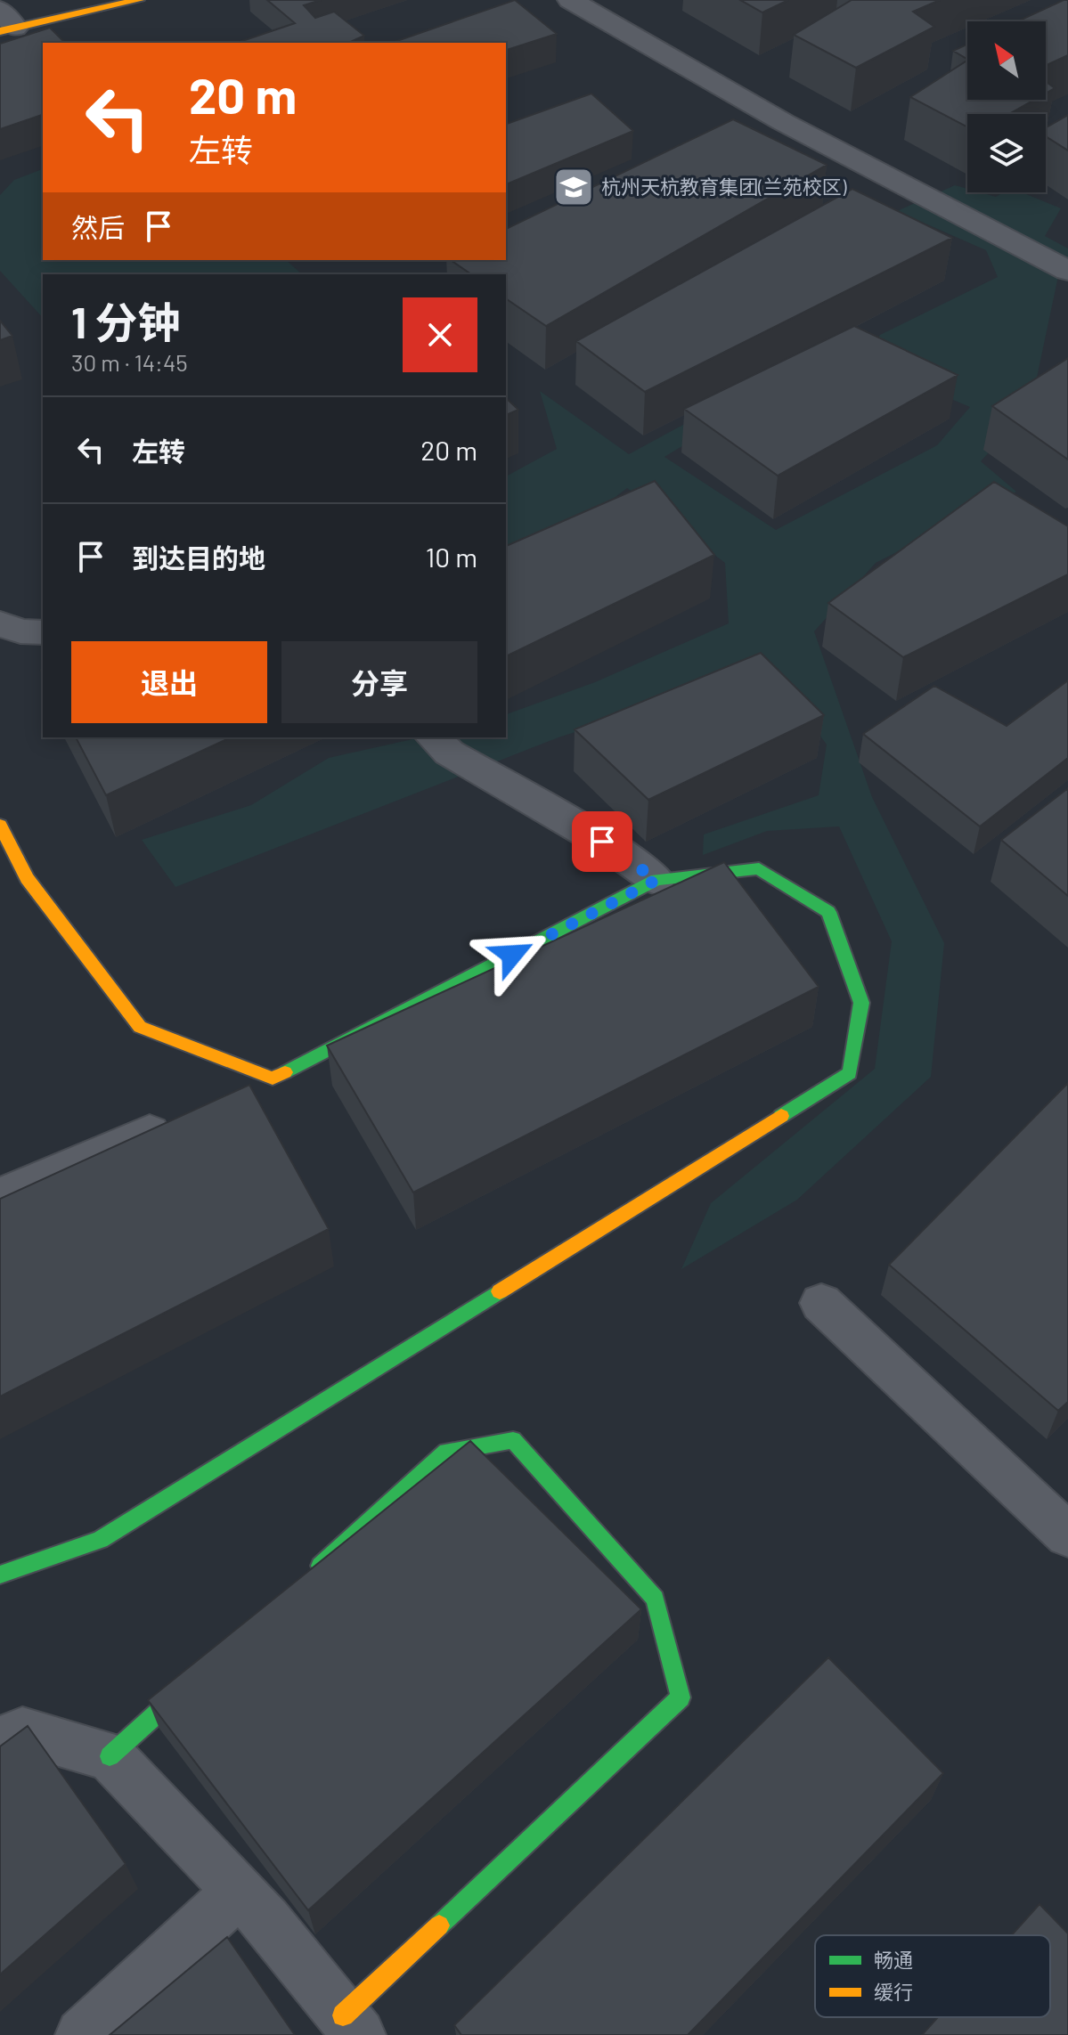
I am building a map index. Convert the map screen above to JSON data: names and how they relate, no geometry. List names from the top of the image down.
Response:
{
  "places": {
    "school or university": ["杭州天杭教育集团(兰苑校区)"]
  },
  "legend": ["畅通", "缓行"],
  "north": "top left",
  "page": {
    "turn": ["20 m", "左转"],
    "then": "然后",
    "heading": ["1 分钟", "30 m · 14:45"],
    "list": [
      {
        "name": "左转",
        "value": "20 m"
      },
      {
        "name": "到达目的地",
        "value": "10 m"
      }
    ],
    "buttons": ["退出", "分享"]
  }
}
